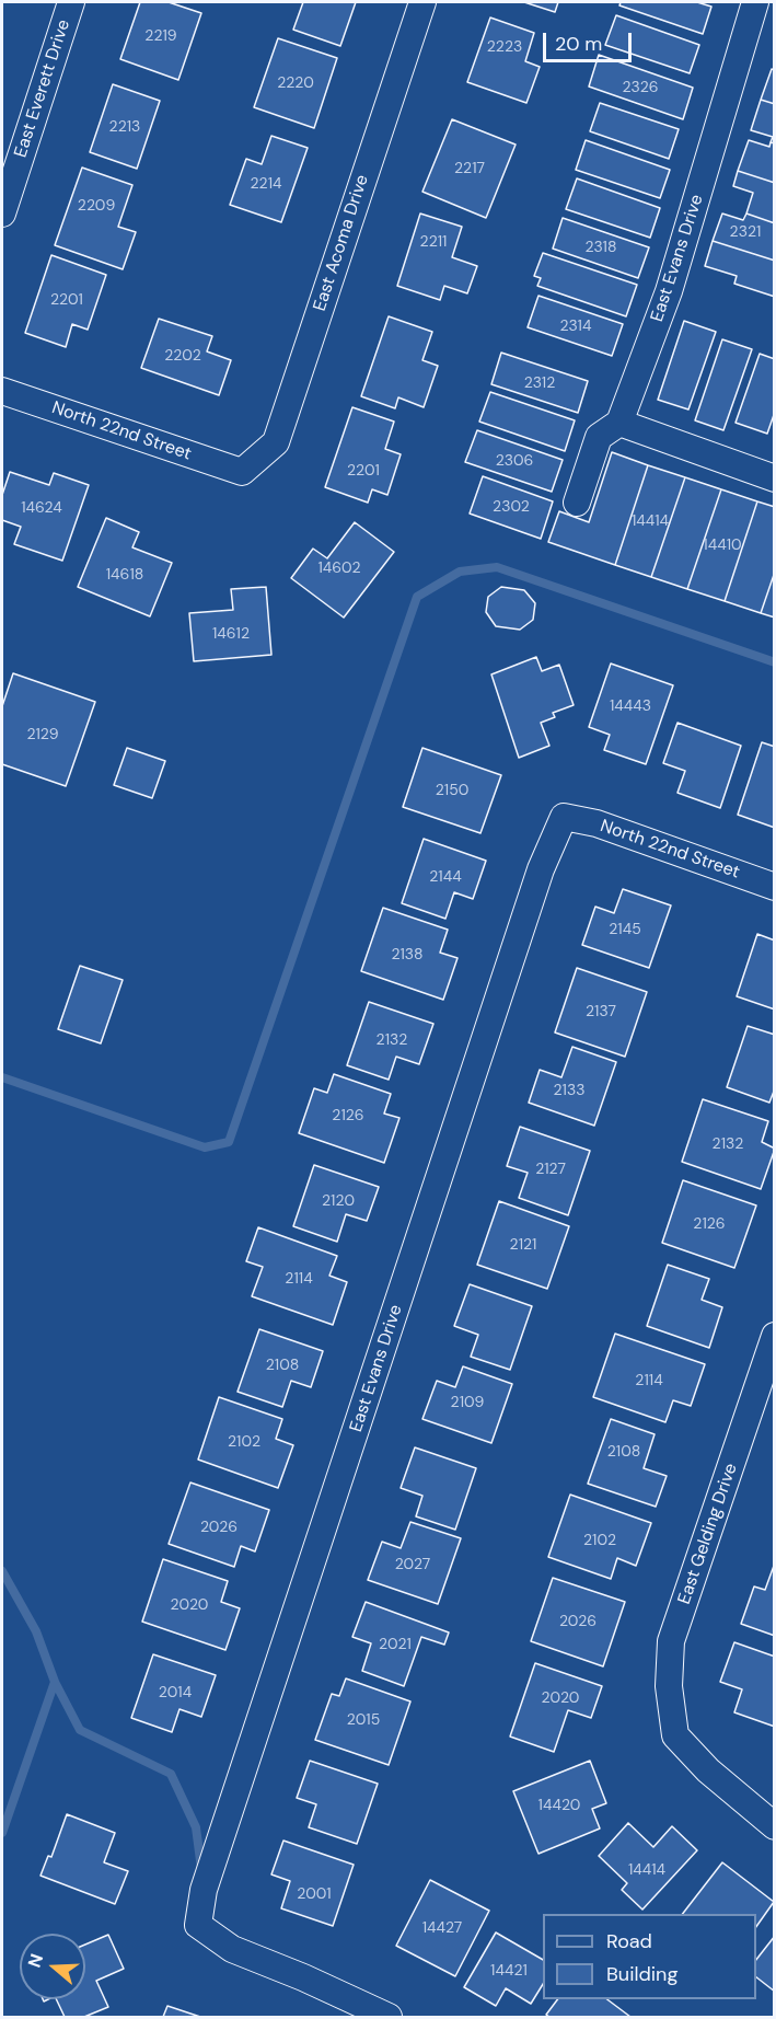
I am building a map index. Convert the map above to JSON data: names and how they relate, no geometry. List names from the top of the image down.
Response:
{
  "streets": {
    "street": [
      "East Everett Drive",
      "East Acoma Drive",
      "East Evans Drive",
      "North 22nd Street",
      "East Gelding Drive"
    ]
  },
  "crossings": [
    ["East Acoma Drive", "North 22nd Street"],
    ["East Evans Drive", "North 22nd Street"]
  ],
  "house_numbers": [
    "2219",
    "2223",
    "2220",
    "2326",
    "2213",
    "2217",
    "2214",
    "2209",
    "2321",
    "2211",
    "2318",
    "2201",
    "2314",
    "2202",
    "2312",
    "2306",
    "2201",
    "2302",
    "14624",
    "14414",
    "14410",
    "14602",
    "14618",
    "14612",
    "14443",
    "2129",
    "2150",
    "2144",
    "2145",
    "2138",
    "2137",
    "2132",
    "2133",
    "2126",
    "2132",
    "2127",
    "2120",
    "2126",
    "2121",
    "2114",
    "2108",
    "2114",
    "2109",
    "2102",
    "2108",
    "2026",
    "2102",
    "2027",
    "2020",
    "2026",
    "2021",
    "2014",
    "2020",
    "2015",
    "14420",
    "14414",
    "2001",
    "14427",
    "14421"
  ],
  "legend": ["Road", "Building"],
  "scale_bar": "20 m",
  "north": "left"
}
